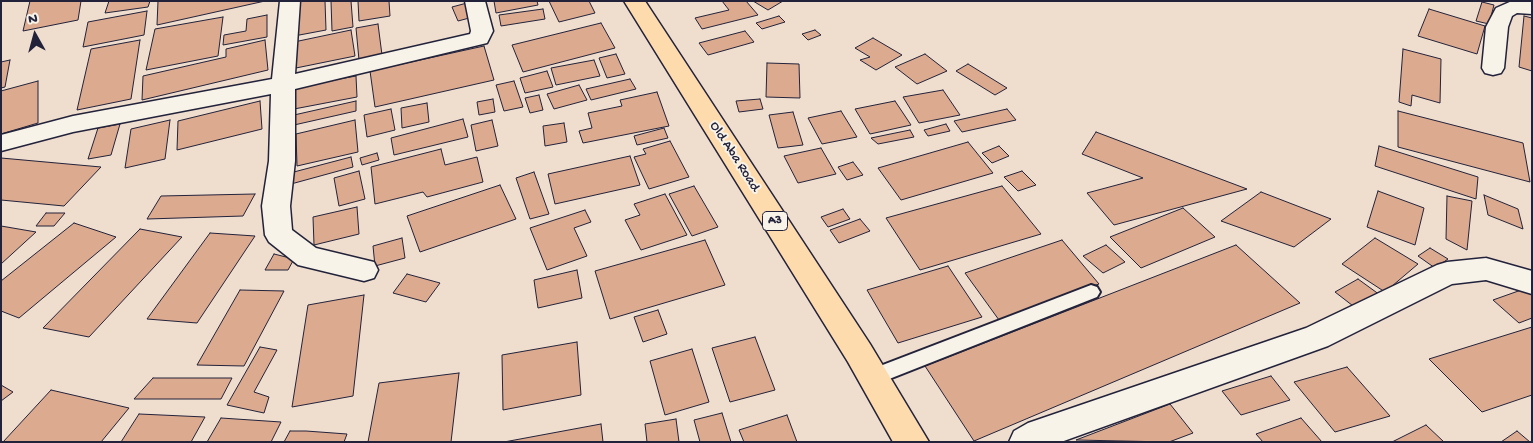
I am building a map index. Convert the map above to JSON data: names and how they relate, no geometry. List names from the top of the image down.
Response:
{
  "streets": {
    "main road": ["Old Aba Road", "A3"]
  },
  "north": "top"
}
